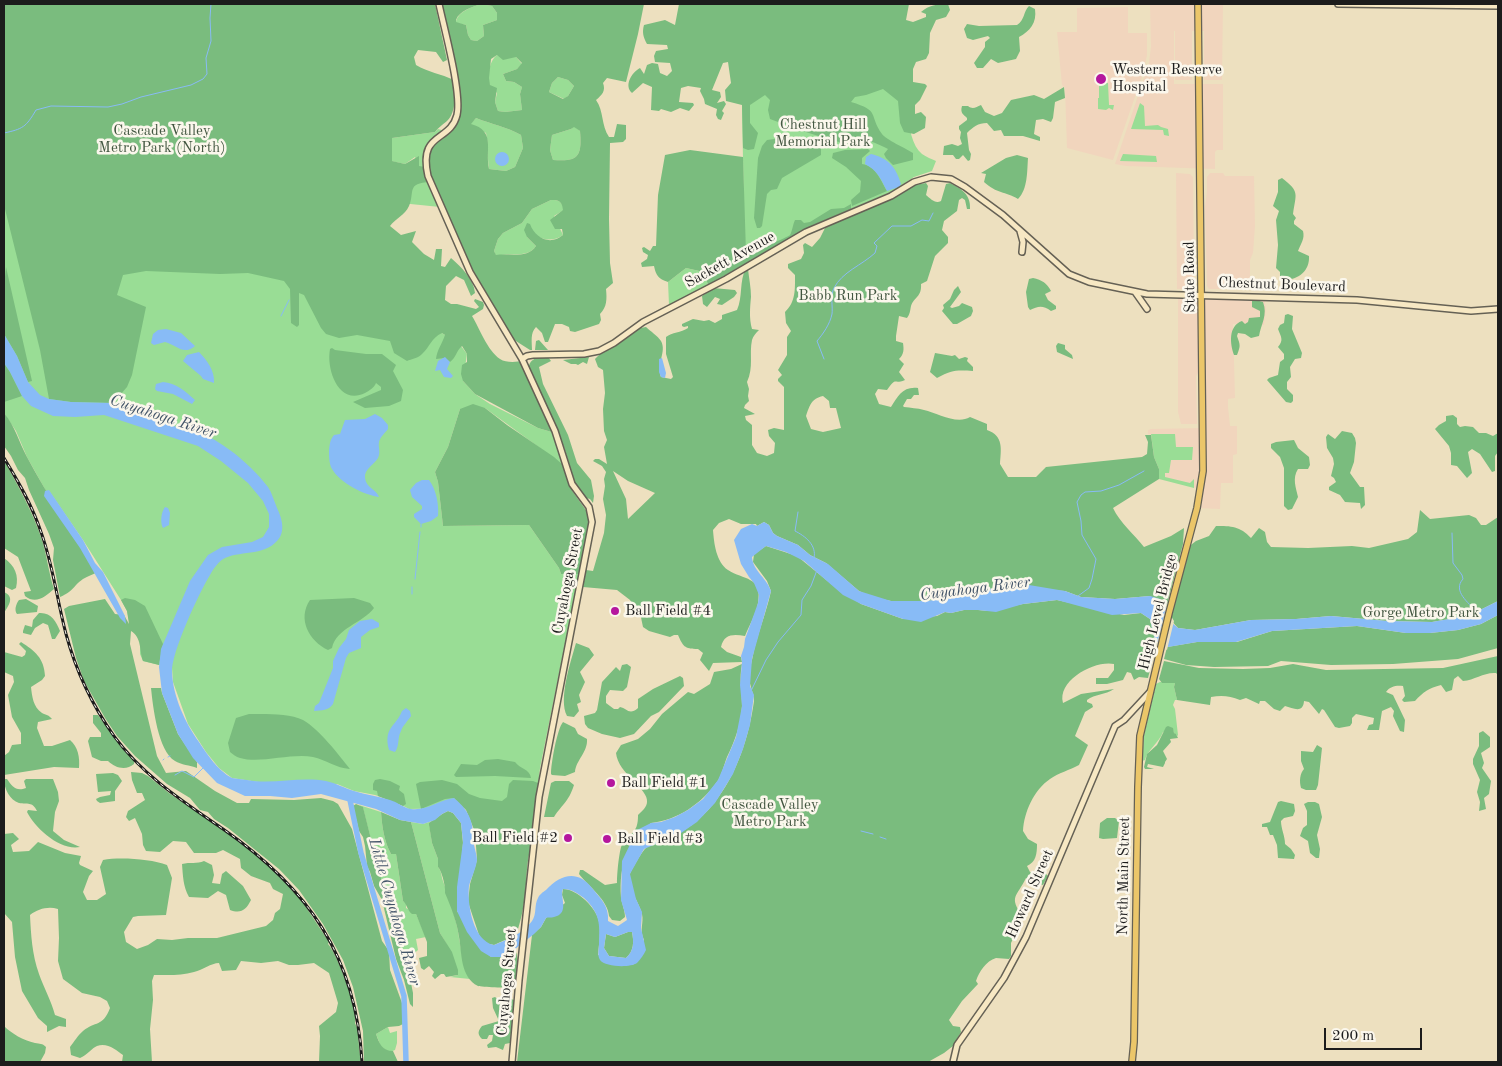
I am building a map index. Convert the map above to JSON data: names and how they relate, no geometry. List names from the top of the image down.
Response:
{
  "streets": {
    "main road": ["State Road", "High Level Bridge", "North Main Street"],
    "street": [
      "Sackett Avenue",
      "Chestnut Boulevard",
      "Cuyahoga Street",
      "Howard Street"
    ]
  },
  "crossings": [
    ["Sackett Avenue", "Chestnut Boulevard"],
    ["Sackett Avenue", "Cuyahoga Street"],
    ["State Road", "Chestnut Boulevard"],
    ["State Road", "High Level Bridge"],
    ["High Level Bridge", "North Main Street"],
    ["High Level Bridge", "Howard Street"],
    ["North Main Street", "Howard Street"]
  ],
  "water": ["Cuyahoga River", "Little Cuyahoga River"],
  "parks": [
    "Chestnut Hill Memorial Park",
    "Cascade Valley Metro Park (North)",
    "Babb Run Park",
    "Gorge Metro Park",
    "Cascade Valley Metro Park"
  ],
  "places": [
    "Western Reserve Hospital",
    "Ball Field #4",
    "Ball Field #1",
    "Ball Field #2",
    "Ball Field #3"
  ],
  "scale_bar": "200 m"
}
